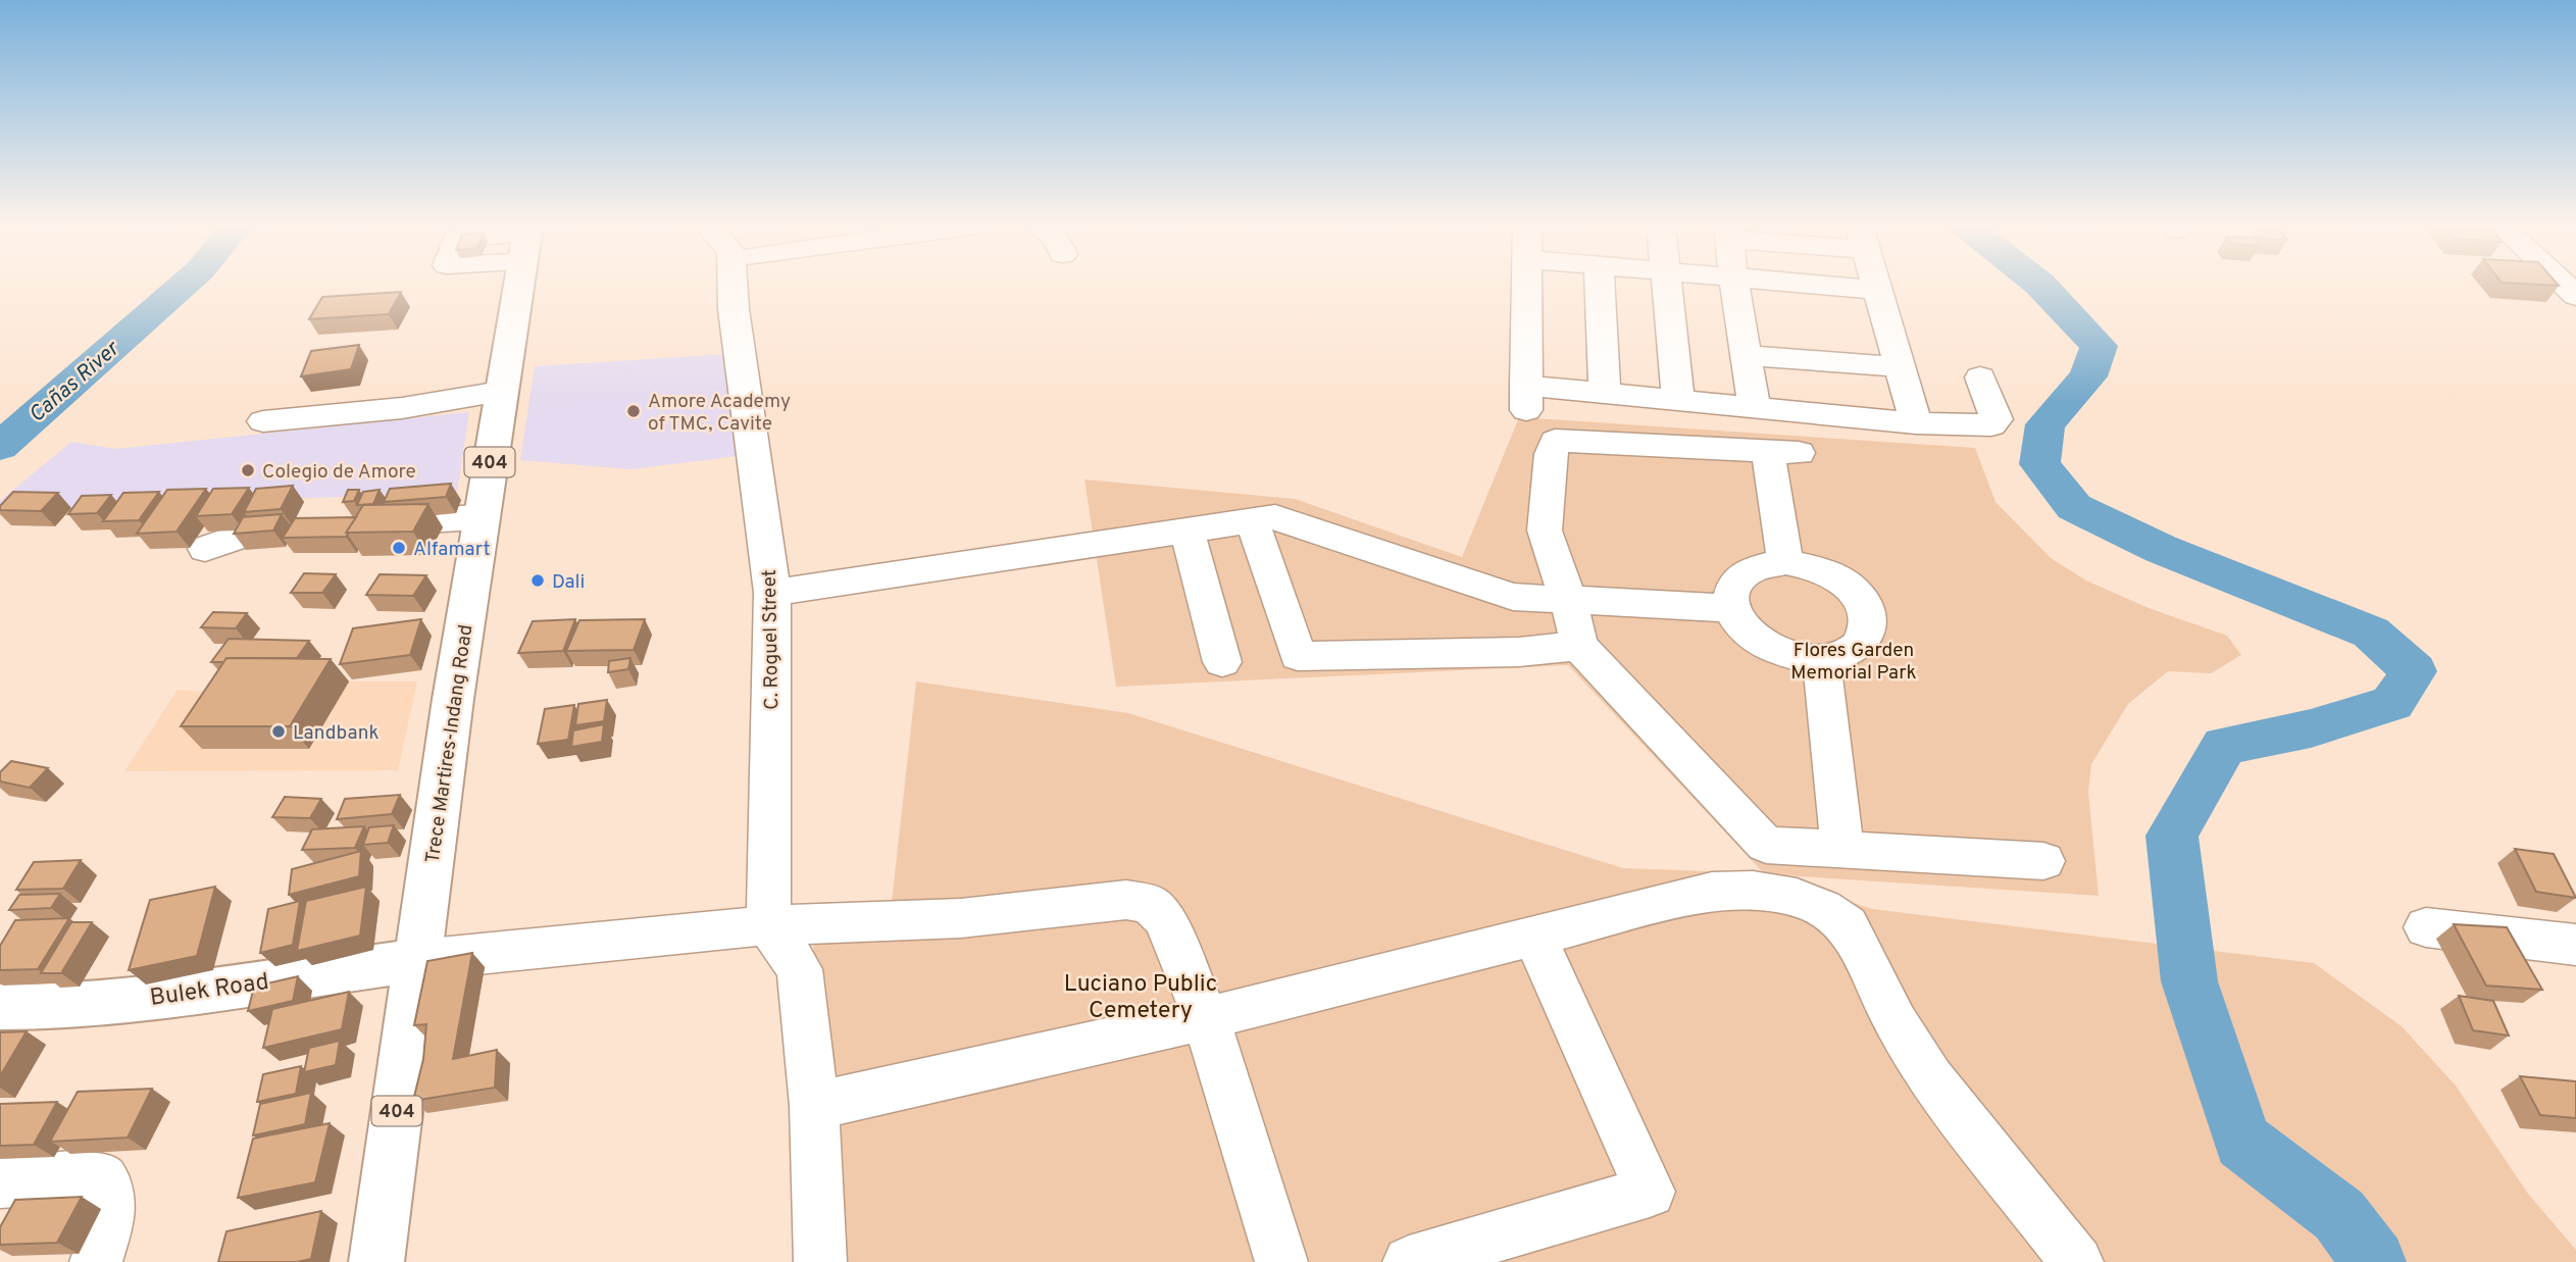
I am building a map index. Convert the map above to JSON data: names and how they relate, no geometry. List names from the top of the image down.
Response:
{
  "streets": {
    "main road": ["404", "Trece Martires-Indang Road", "Bulek Road"],
    "street": ["C. Roguel Street"]
  },
  "crossings": [
    ["Trece Martires-Indang Road", "Bulek Road"]
  ],
  "water": ["Cañas River"],
  "parks": ["Flores Garden Memorial Park", "Luciano Public Cemetery"],
  "places": [
    "Amore Academy of TMC, Cavite",
    "Colegio de Amore",
    "Alfamart",
    "Dali",
    "Landbank"
  ]
}
